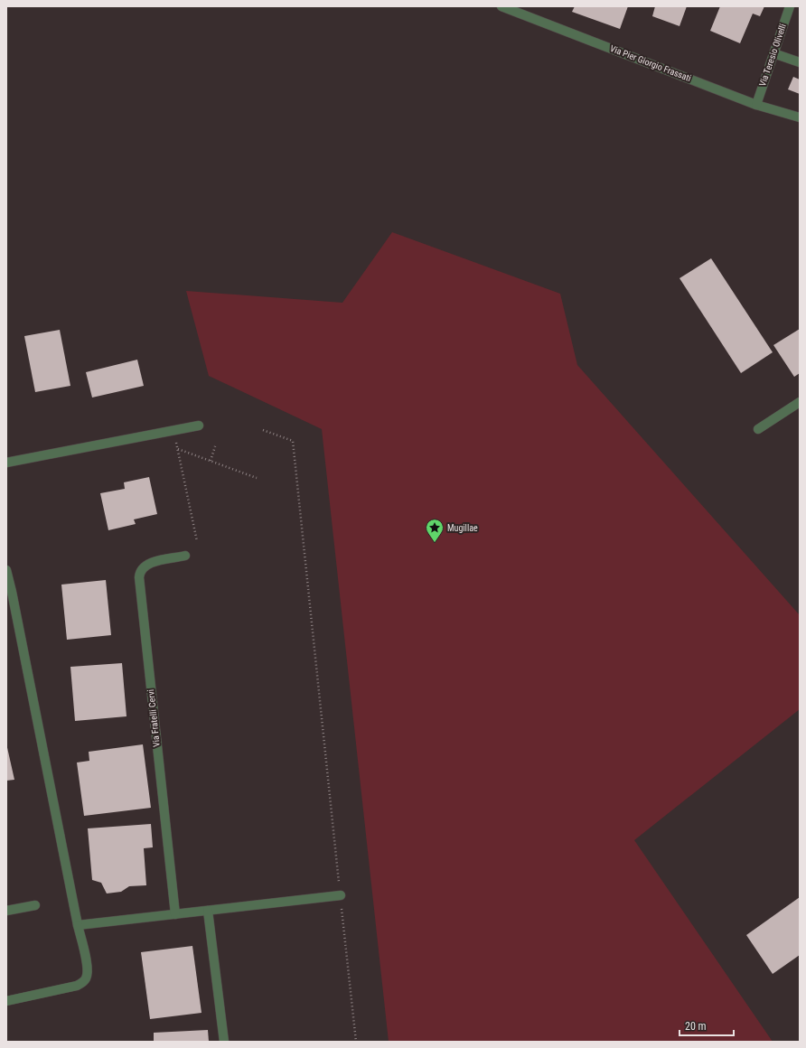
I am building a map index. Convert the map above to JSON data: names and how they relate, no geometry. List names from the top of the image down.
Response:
{
  "streets": {
    "street": ["Via Teresio Olivelli", "Via Pier Giorgio Frassati", "Via Fratelli Cervi"]
  },
  "crossings": [
    ["Via Teresio Olivelli", "Via Pier Giorgio Frassati"]
  ],
  "places": {
    "place": ["Mugillae"]
  },
  "scale_bar": "20 m"
}
